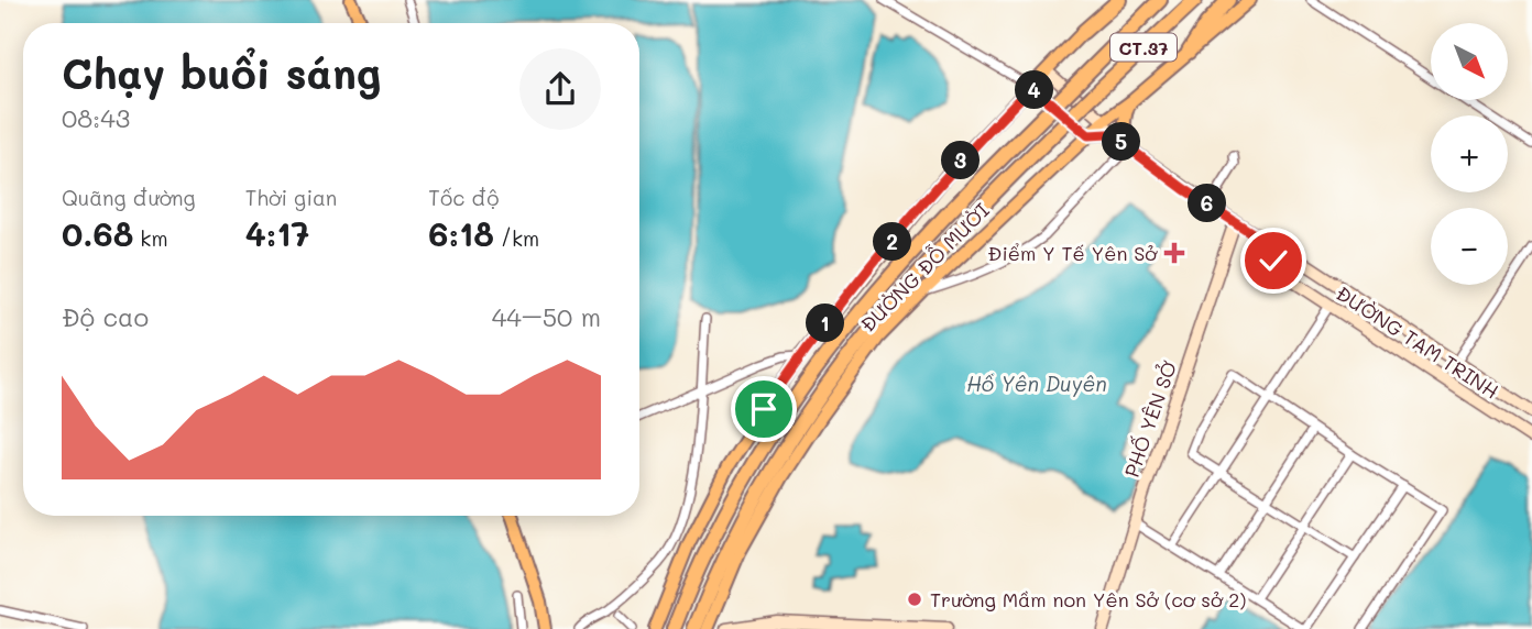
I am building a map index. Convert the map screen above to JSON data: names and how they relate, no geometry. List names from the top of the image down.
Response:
{
  "streets": {
    "highway": ["CT.37"],
    "main road": ["ĐƯỜNG ĐỖ MƯỜI", "ĐƯỜNG TAM TRINH", "PHỐ YÊN SỞ"]
  },
  "crossings": [
    ["ĐƯỜNG TAM TRINH", "PHỐ YÊN SỞ"]
  ],
  "water": ["Hồ Yên Duyên"],
  "places": {
    "health": ["Điểm Y Tế Yên Sở"],
    "other": ["Trường Mầm non Yên Sở (cơ sở 2)"]
  },
  "north": "bottom right",
  "page": {
    "map_buttons": ["+", "−"],
    "heading": ["Chạy buổi sáng", "08:43"],
    "pins": [
      "4",
      "5",
      "3",
      "6",
      "2",
      "1"
    ],
    "stats": [
      ["Quãng đường", "0.68 km"],
      ["Thời gian", "4:17"],
      ["Tốc độ", "6:18 /km"]
    ],
    "chart": ["Độ cao", "44–50 m"]
  }
}
